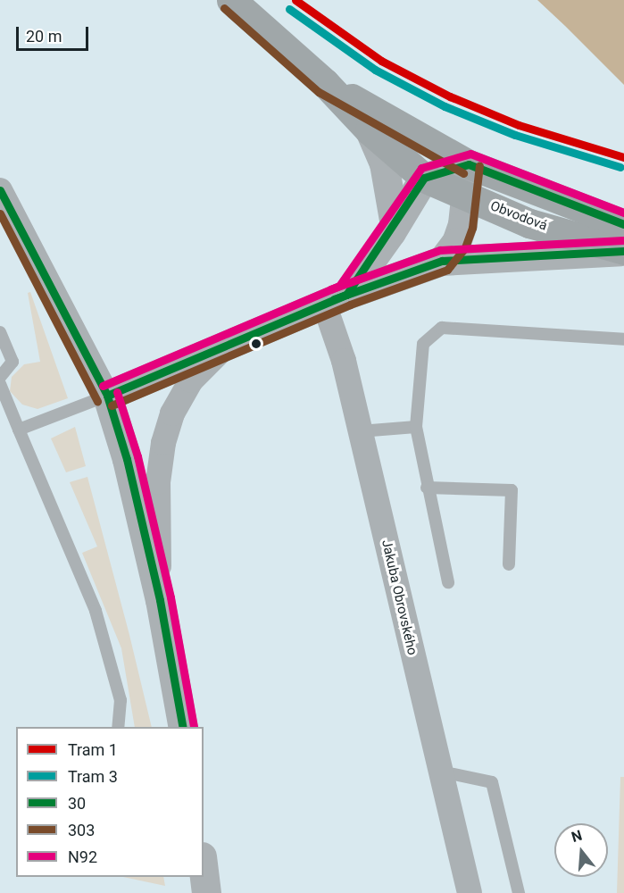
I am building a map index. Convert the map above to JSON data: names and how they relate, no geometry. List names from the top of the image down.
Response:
{
  "streets": {
    "main road": ["Obvodová"],
    "street": ["Jakuba Obrovského"]
  },
  "lines": [
    "tram line 1",
    "transit line 303",
    "tram line 3",
    "transit line N92",
    "transit line 30"
  ],
  "legend": [
    "Tram 1",
    "Tram 3",
    "30",
    "303",
    "N92"
  ],
  "scale_bar": "20 m",
  "north": "top"
}
